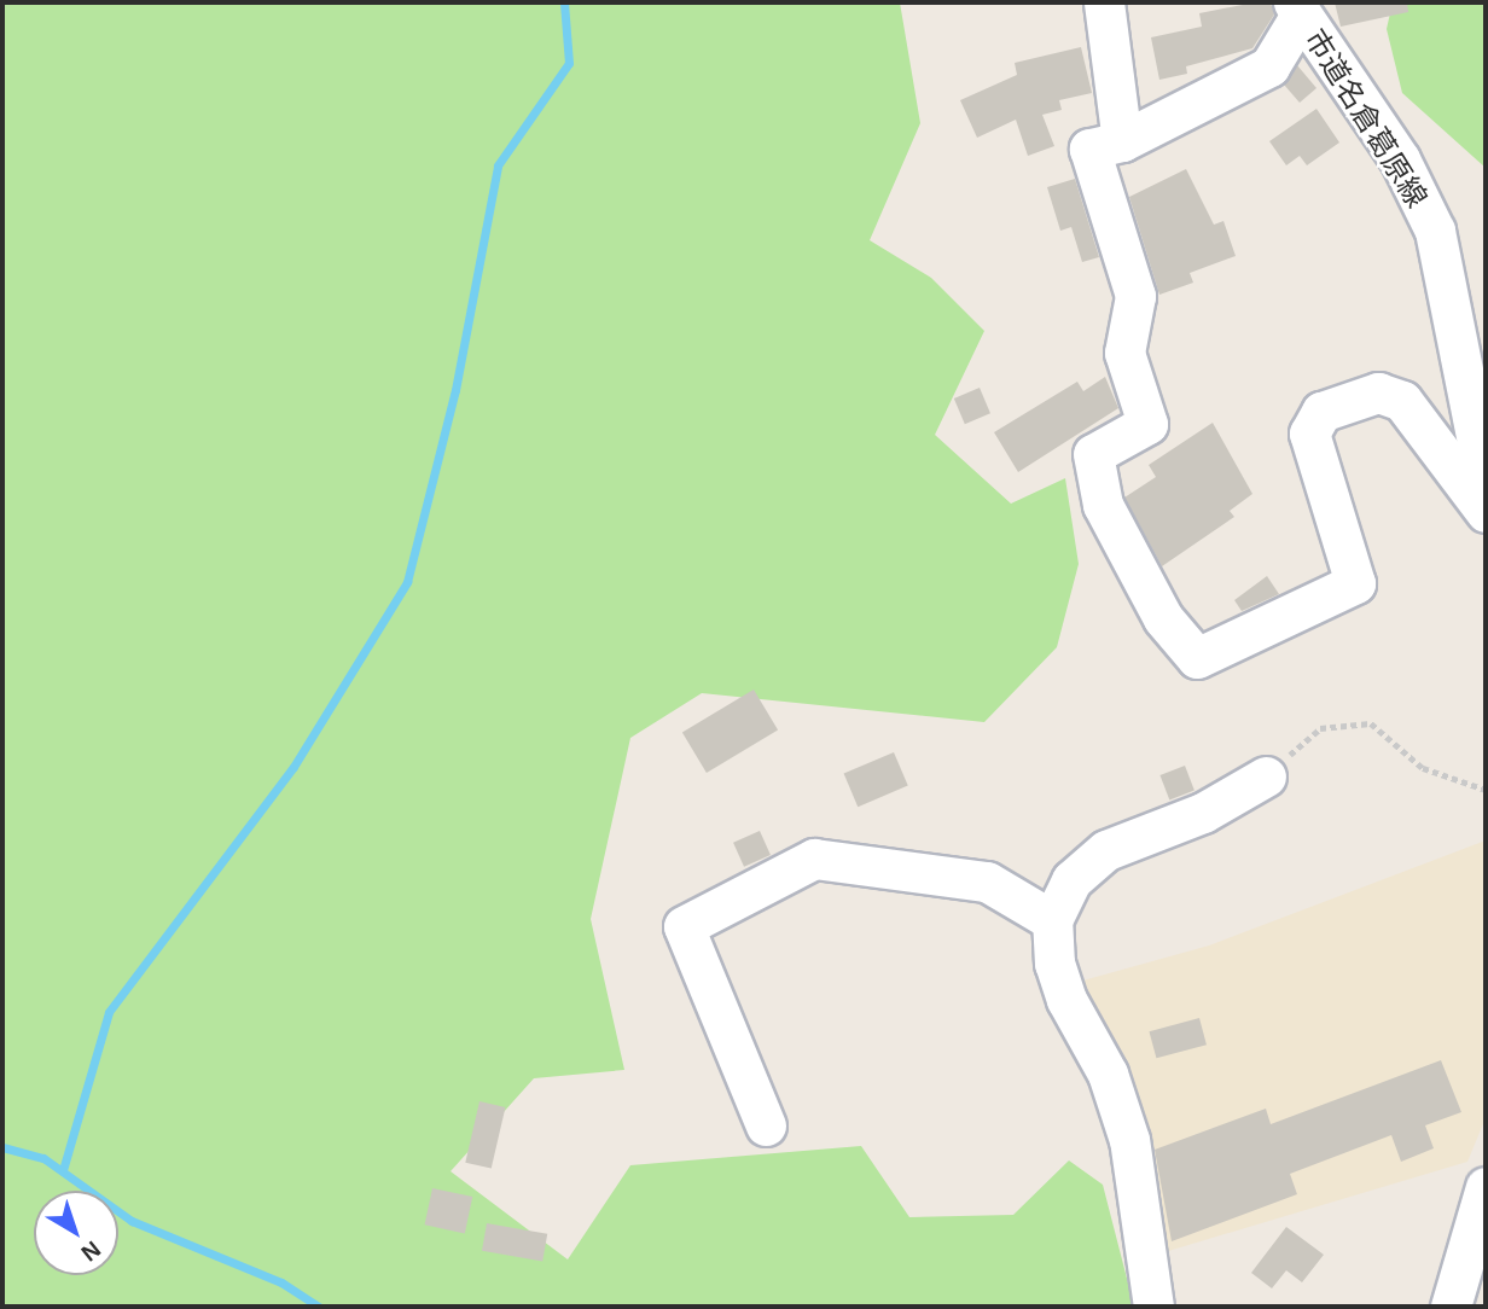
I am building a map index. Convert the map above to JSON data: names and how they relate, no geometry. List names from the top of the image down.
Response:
{
  "streets": {
    "street": ["市道名倉葛原線"]
  },
  "north": "bottom right"
}
